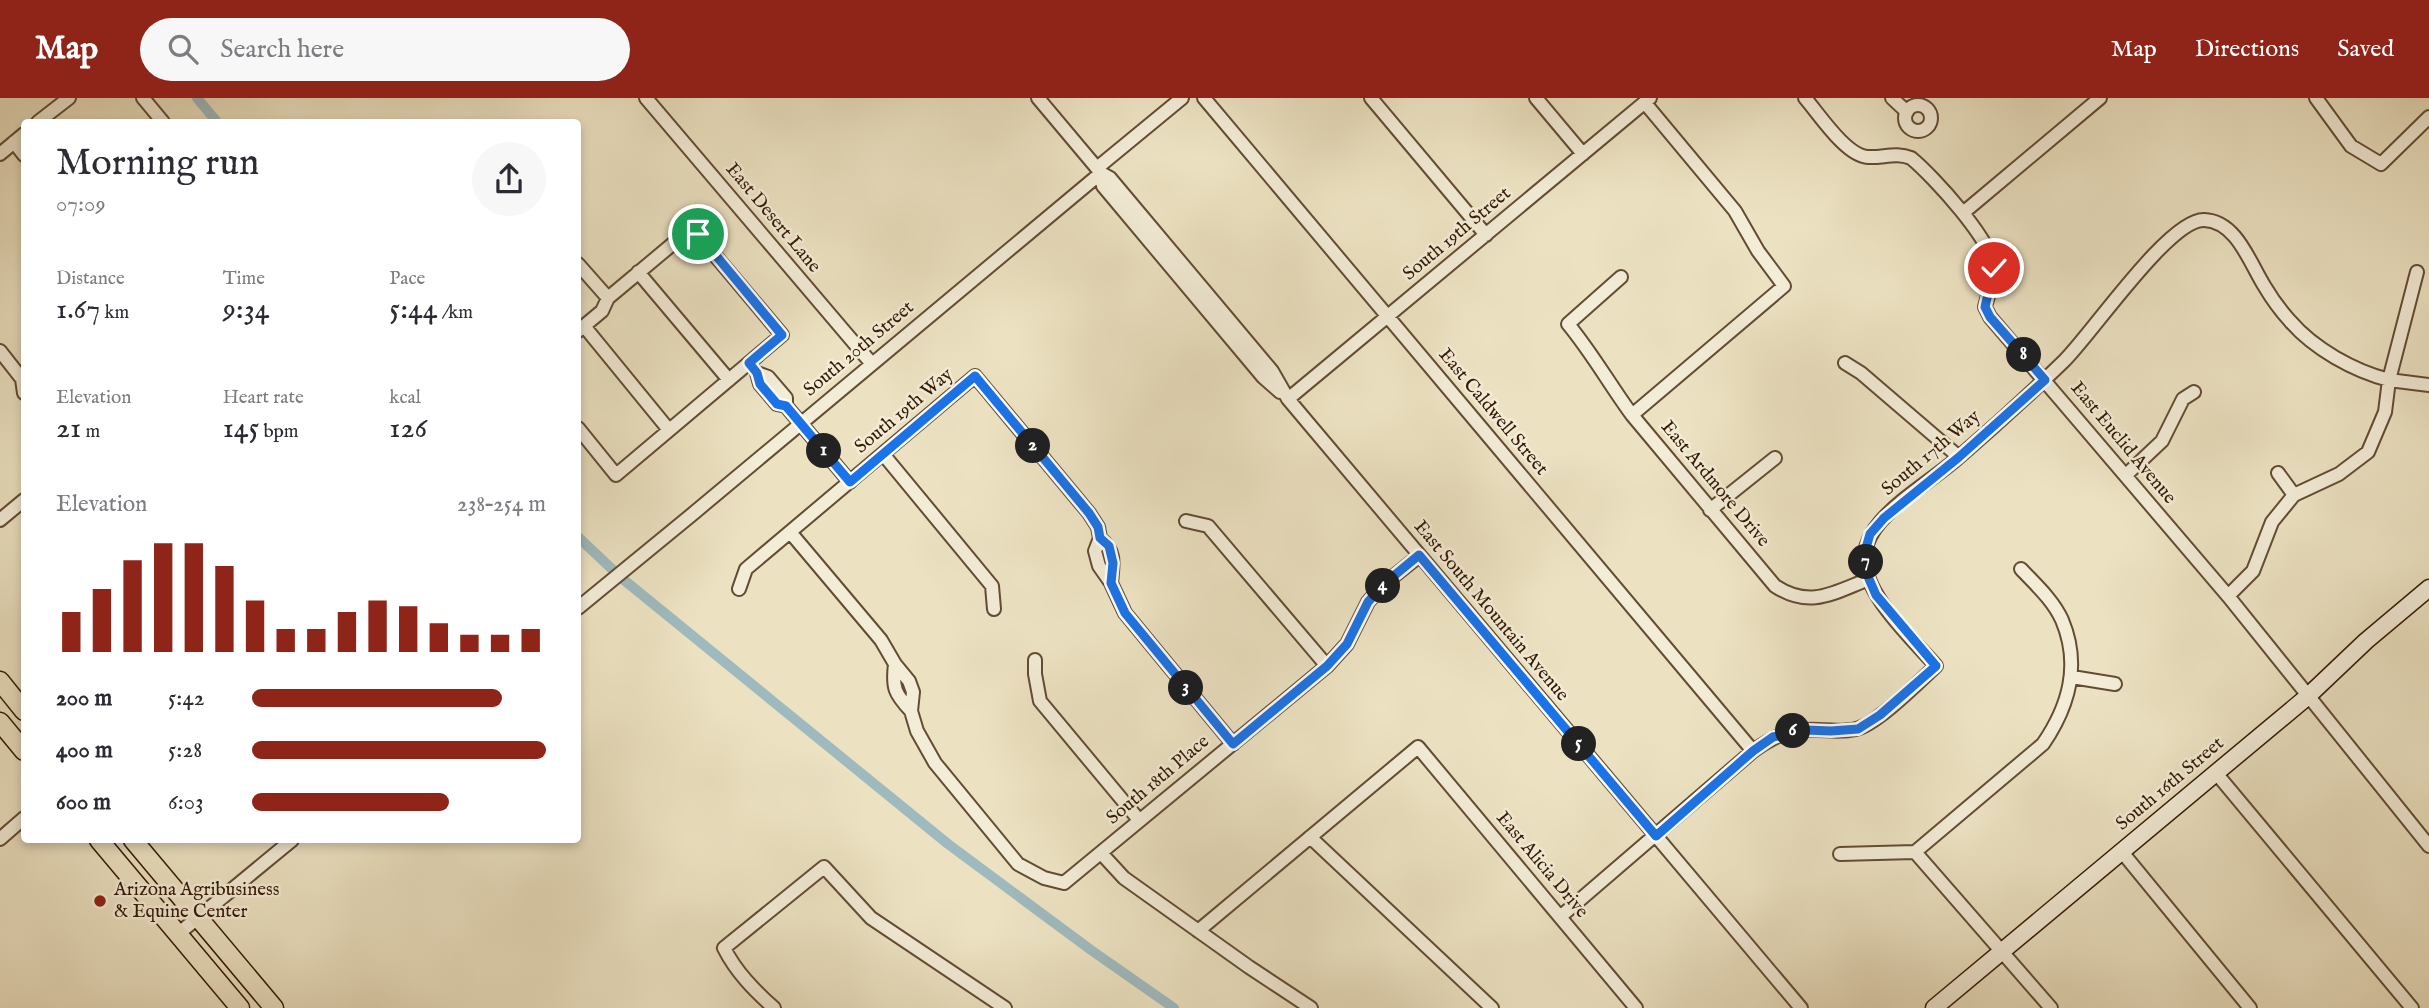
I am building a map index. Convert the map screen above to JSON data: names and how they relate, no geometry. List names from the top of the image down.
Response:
{
  "streets": {
    "main road": ["South 16th Street"],
    "street": [
      "East Desert Lane",
      "South 19th Street",
      "South 20th Street",
      "South 19th Way",
      "East Caldwell Street",
      "East Euclid Avenue",
      "South 17th Way",
      "East Ardmore Drive",
      "East South Mountain Avenue",
      "South 18th Place",
      "East Alicia Drive"
    ]
  },
  "crossings": [
    ["East Desert Lane", "South 20th Street"],
    ["South 19th Street", "East Caldwell Street"],
    ["South 19th Street", "East South Mountain Avenue"],
    ["South 20th Street", "East South Mountain Avenue"],
    ["South 19th Way", "South 18th Place"],
    ["East Caldwell Street", "South 17th Way"],
    ["East Euclid Avenue", "South 17th Way"],
    ["East Euclid Avenue", "South 16th Street"],
    ["South 17th Way", "East Ardmore Drive"],
    ["South 17th Way", "East South Mountain Avenue"],
    ["South 17th Way", "East Alicia Drive"],
    ["East South Mountain Avenue", "South 18th Place"]
  ],
  "places": ["Arizona Agribusiness & Equine Center"],
  "page": {
    "header": "Map",
    "search": "Search here",
    "nav": ["Map", "Directions", "Saved"],
    "heading": ["Morning run", "07:09"],
    "stats": [
      ["Distance", "1.67 km"],
      ["Time", "9:34"],
      ["Pace", "5:44 /km"],
      ["Elevation", "21 m"],
      ["Heart rate", "145 bpm"],
      ["kcal", "126"]
    ],
    "pins": [
      "8",
      "2",
      "1",
      "7",
      "4",
      "3",
      "6",
      "5"
    ],
    "chart": ["Elevation", "238–254 m"],
    "list": [
      {
        "name": "200 m",
        "note": "5:42"
      },
      {
        "name": "400 m",
        "note": "5:28"
      },
      {
        "name": "600 m",
        "note": "6:03"
      }
    ]
  }
}
